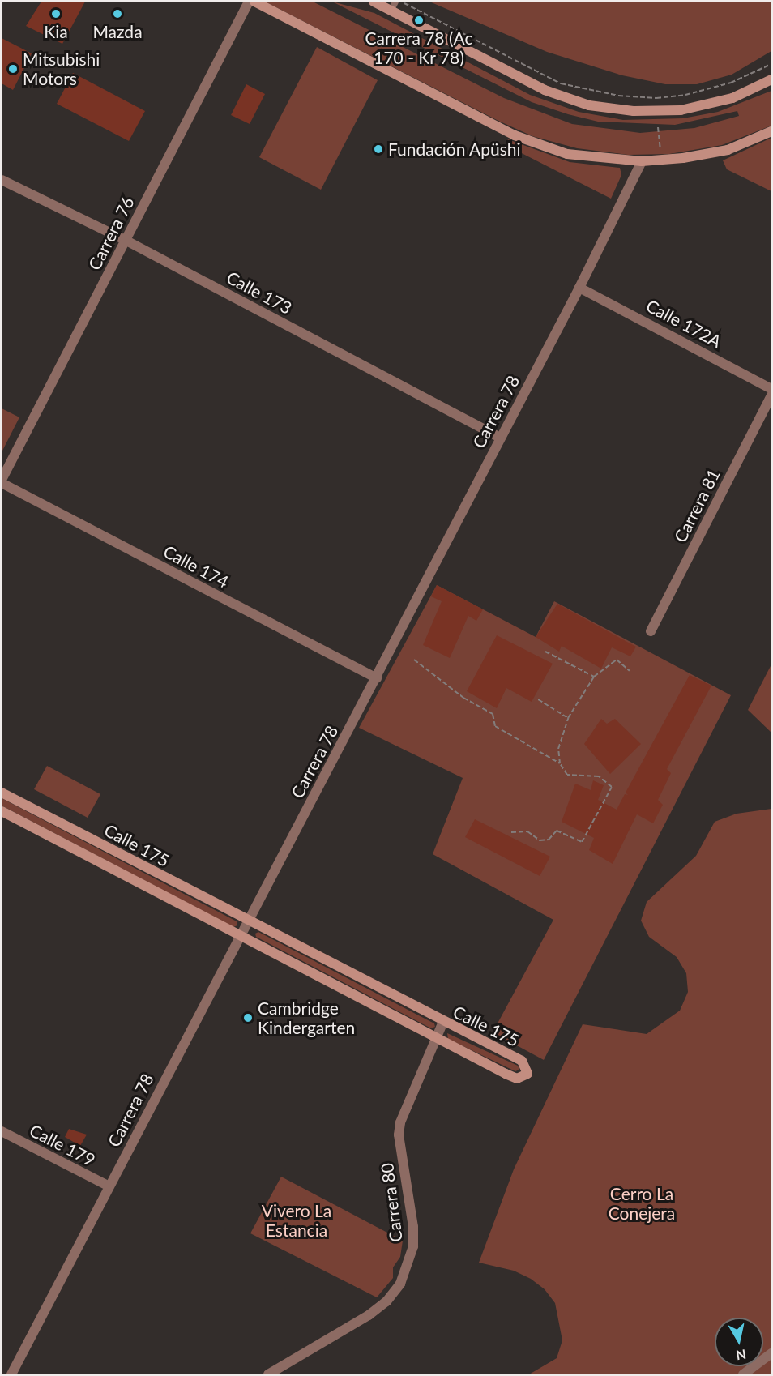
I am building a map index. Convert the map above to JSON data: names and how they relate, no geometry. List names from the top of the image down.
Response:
{
  "streets": {
    "street": [
      "Carrera 76",
      "Calle 173",
      "Calle 172A",
      "Carrera 78",
      "Carrera 81",
      "Calle 174",
      "Calle 175",
      "Calle 179",
      "Carrera 80"
    ]
  },
  "crossings": [
    ["Carrera 76", "Calle 173"],
    ["Carrera 76", "Calle 174"],
    ["Calle 173", "Carrera 78"],
    ["Calle 172A", "Carrera 78"],
    ["Carrera 78", "Calle 174"],
    ["Carrera 78", "Calle 175"],
    ["Carrera 78", "Calle 179"],
    ["Calle 175", "Carrera 80"]
  ],
  "parks": ["Cerro La Conejera", "Vivero La Estancia"],
  "places": [
    "Kia",
    "Mazda",
    "Carrera 78 (Ac 170 - Kr 78)",
    "Mitsubishi Motors",
    "Fundación Apüshi",
    "Cambridge Kindergarten"
  ],
  "north": "bottom"
}
